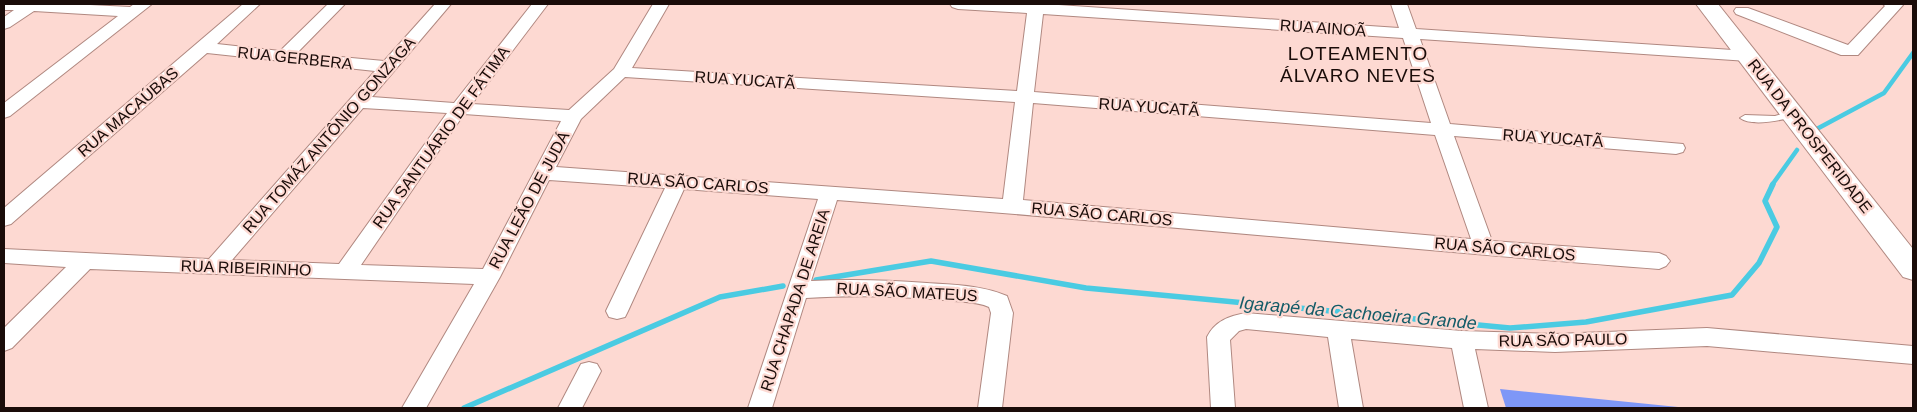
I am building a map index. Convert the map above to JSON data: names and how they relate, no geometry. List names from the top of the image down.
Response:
{
  "streets": {
    "street": [
      "RUA AINOÃ",
      "RUA GERBERA",
      "RUA YUCATÃ",
      "RUA MACAÚBAS",
      "RUA TOMÁZ ANTÔNIO GONZAGA",
      "RUA DA PROSPERIDADE",
      "RUA SANTUÁRIO DE FÁTIMA",
      "RUA SÃO CARLOS",
      "RUA LEÃO DE JUDÁ",
      "RUA RIBEIRINHO",
      "RUA SÃO MATEUS",
      "RUA CHAPADA DE AREIA",
      "RUA SÃO PAULO"
    ]
  },
  "crossings": [
    ["RUA AINOÃ", "RUA DA PROSPERIDADE"],
    ["RUA GERBERA", "RUA MACAÚBAS"],
    ["RUA GERBERA", "RUA TOMÁZ ANTÔNIO GONZAGA"],
    ["RUA YUCATÃ", "RUA LEÃO DE JUDÁ"],
    ["RUA TOMÁZ ANTÔNIO GONZAGA", "RUA RIBEIRINHO"],
    ["RUA SANTUÁRIO DE FÁTIMA", "RUA RIBEIRINHO"],
    ["RUA SÃO CARLOS", "RUA LEÃO DE JUDÁ"],
    ["RUA SÃO CARLOS", "RUA CHAPADA DE AREIA"],
    ["RUA LEÃO DE JUDÁ", "RUA RIBEIRINHO"],
    ["RUA SÃO MATEUS", "RUA CHAPADA DE AREIA"]
  ],
  "districts": ["LOTEAMENTO ÁLVARO NEVES"],
  "water": ["Igarapé da Cachoeira Grande"]
}
